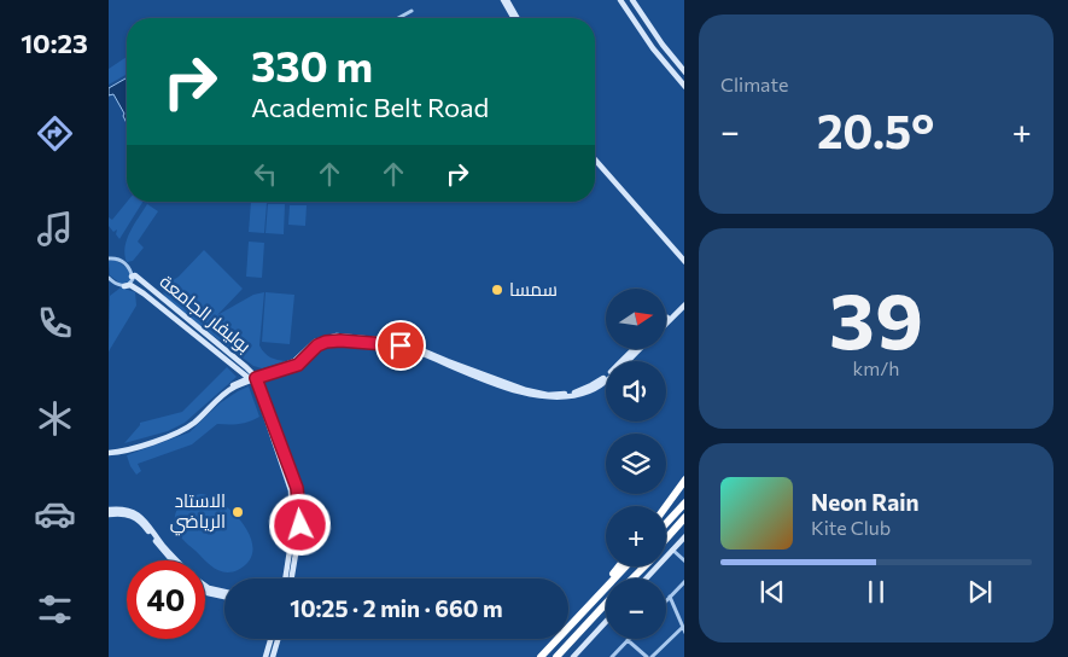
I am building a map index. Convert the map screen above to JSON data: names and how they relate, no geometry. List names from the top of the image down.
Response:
{
  "streets": {
    "street": ["بوليفار الجامعة"]
  },
  "places": ["سمسا", "الاستاد الرياضي"],
  "north": "right",
  "page": {
    "tabs": "10:23",
    "tile": [
      "Climate",
      ["39", "km/h"]
    ],
    "turn": ["330 m", "Academic Belt Road"],
    "heat": ["−", "20.5°", "+"],
    "map_buttons": ["+", "−"],
    "song": ["Neon Rain", "Kite Club"],
    "limit": "40",
    "trip": "10:25 · 2 min · 660 m"
  }
}
